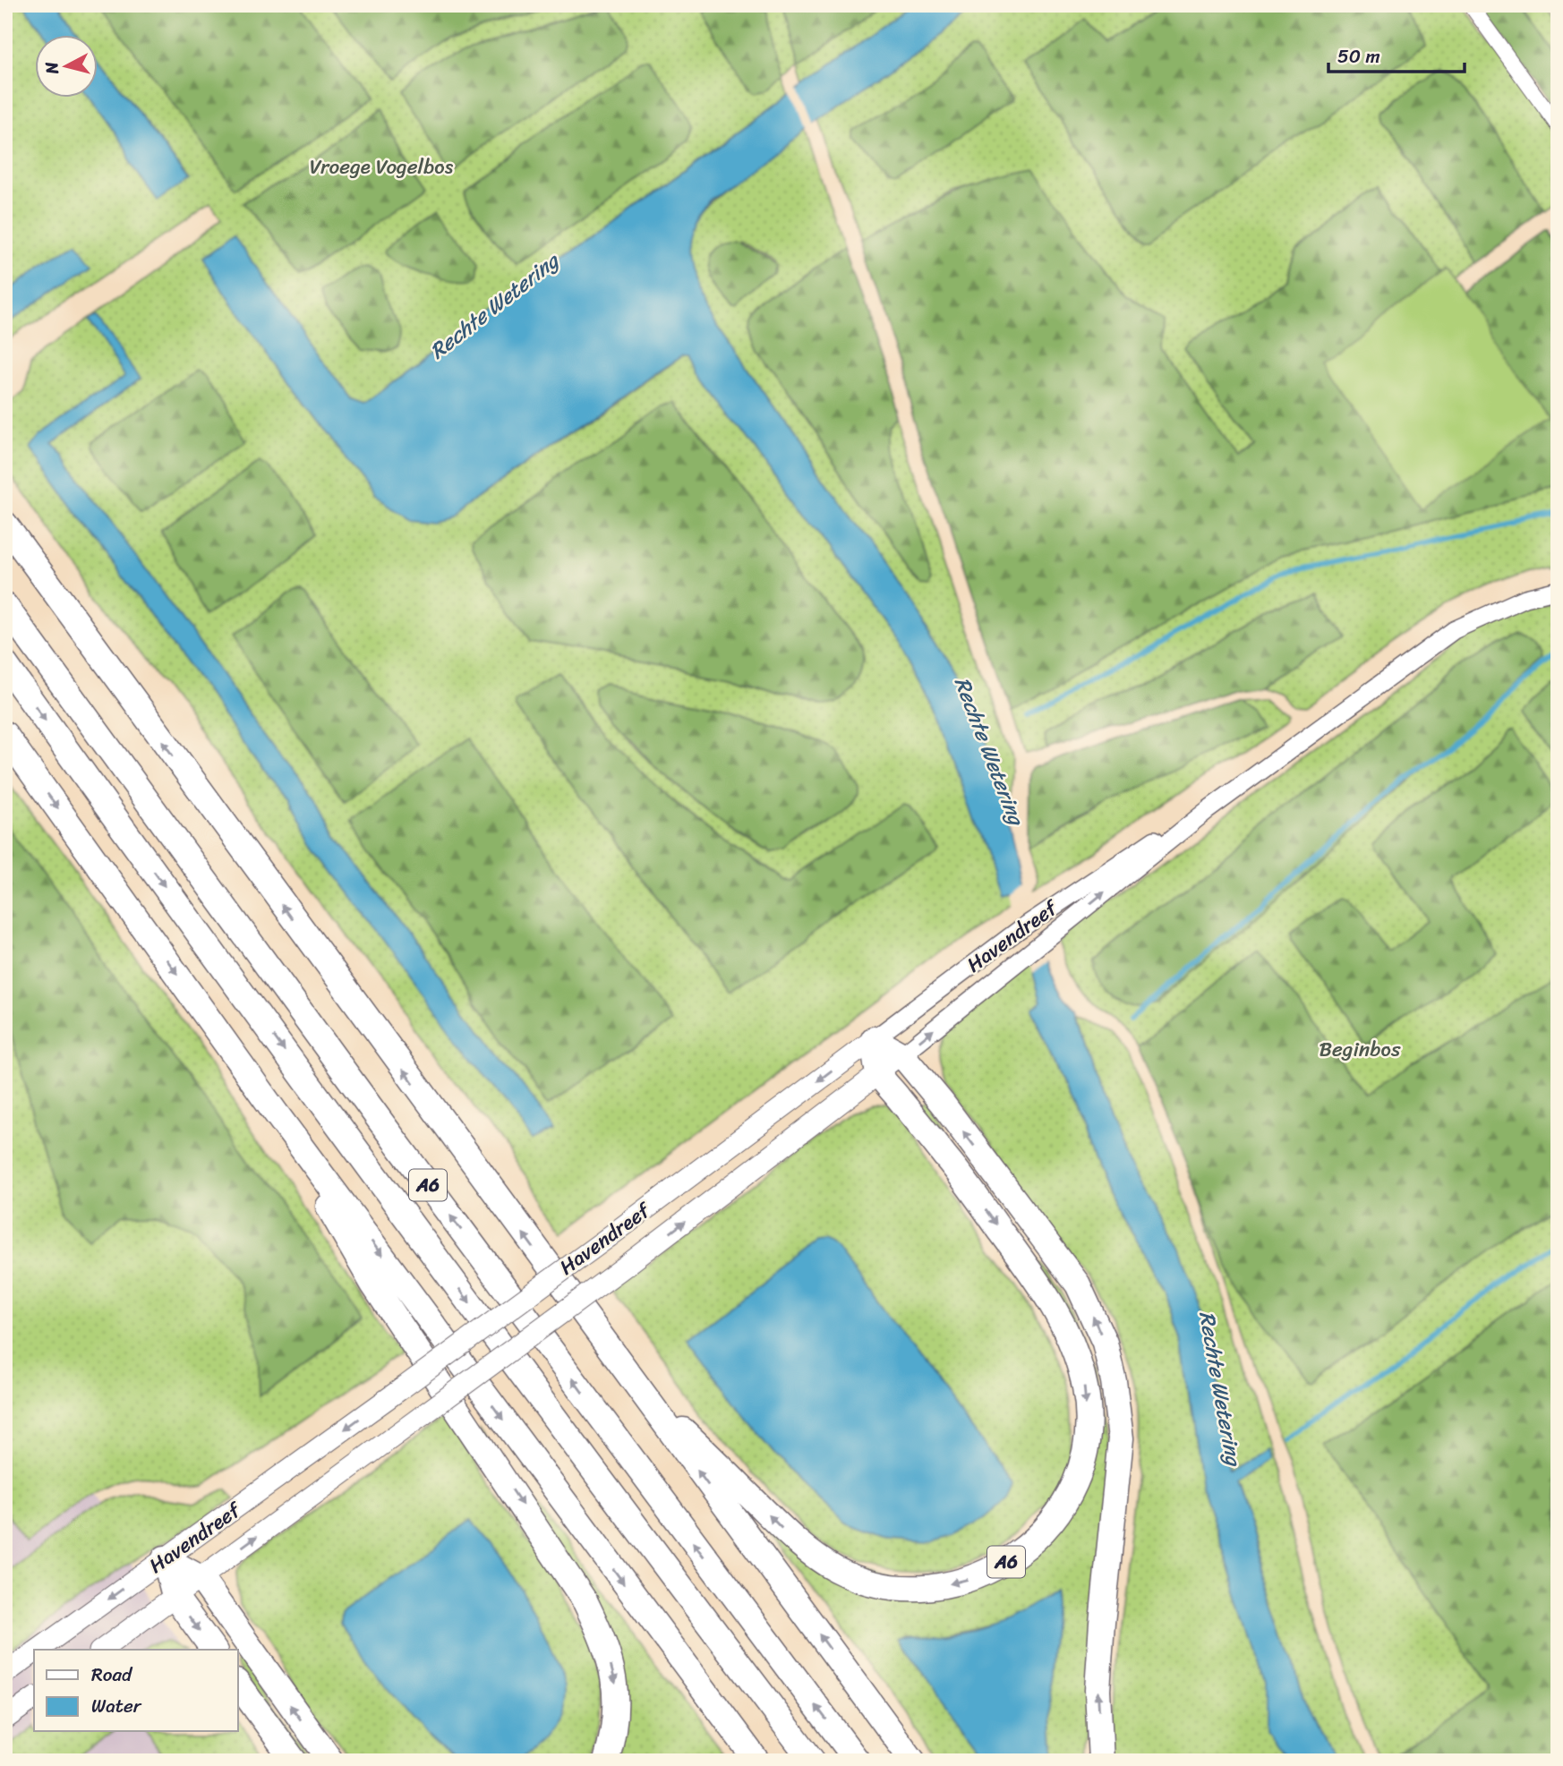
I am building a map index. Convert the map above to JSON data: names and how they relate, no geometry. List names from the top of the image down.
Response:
{
  "streets": {
    "highway": ["A6"],
    "main road": ["Havendreef"]
  },
  "crossings": [
    ["Havendreef", "A6"]
  ],
  "water": ["Rechte Wetering"],
  "parks": ["Vroege Vogelbos", "Beginbos"],
  "legend": ["Road", "Water"],
  "scale_bar": "50 m",
  "north": "left"
}
